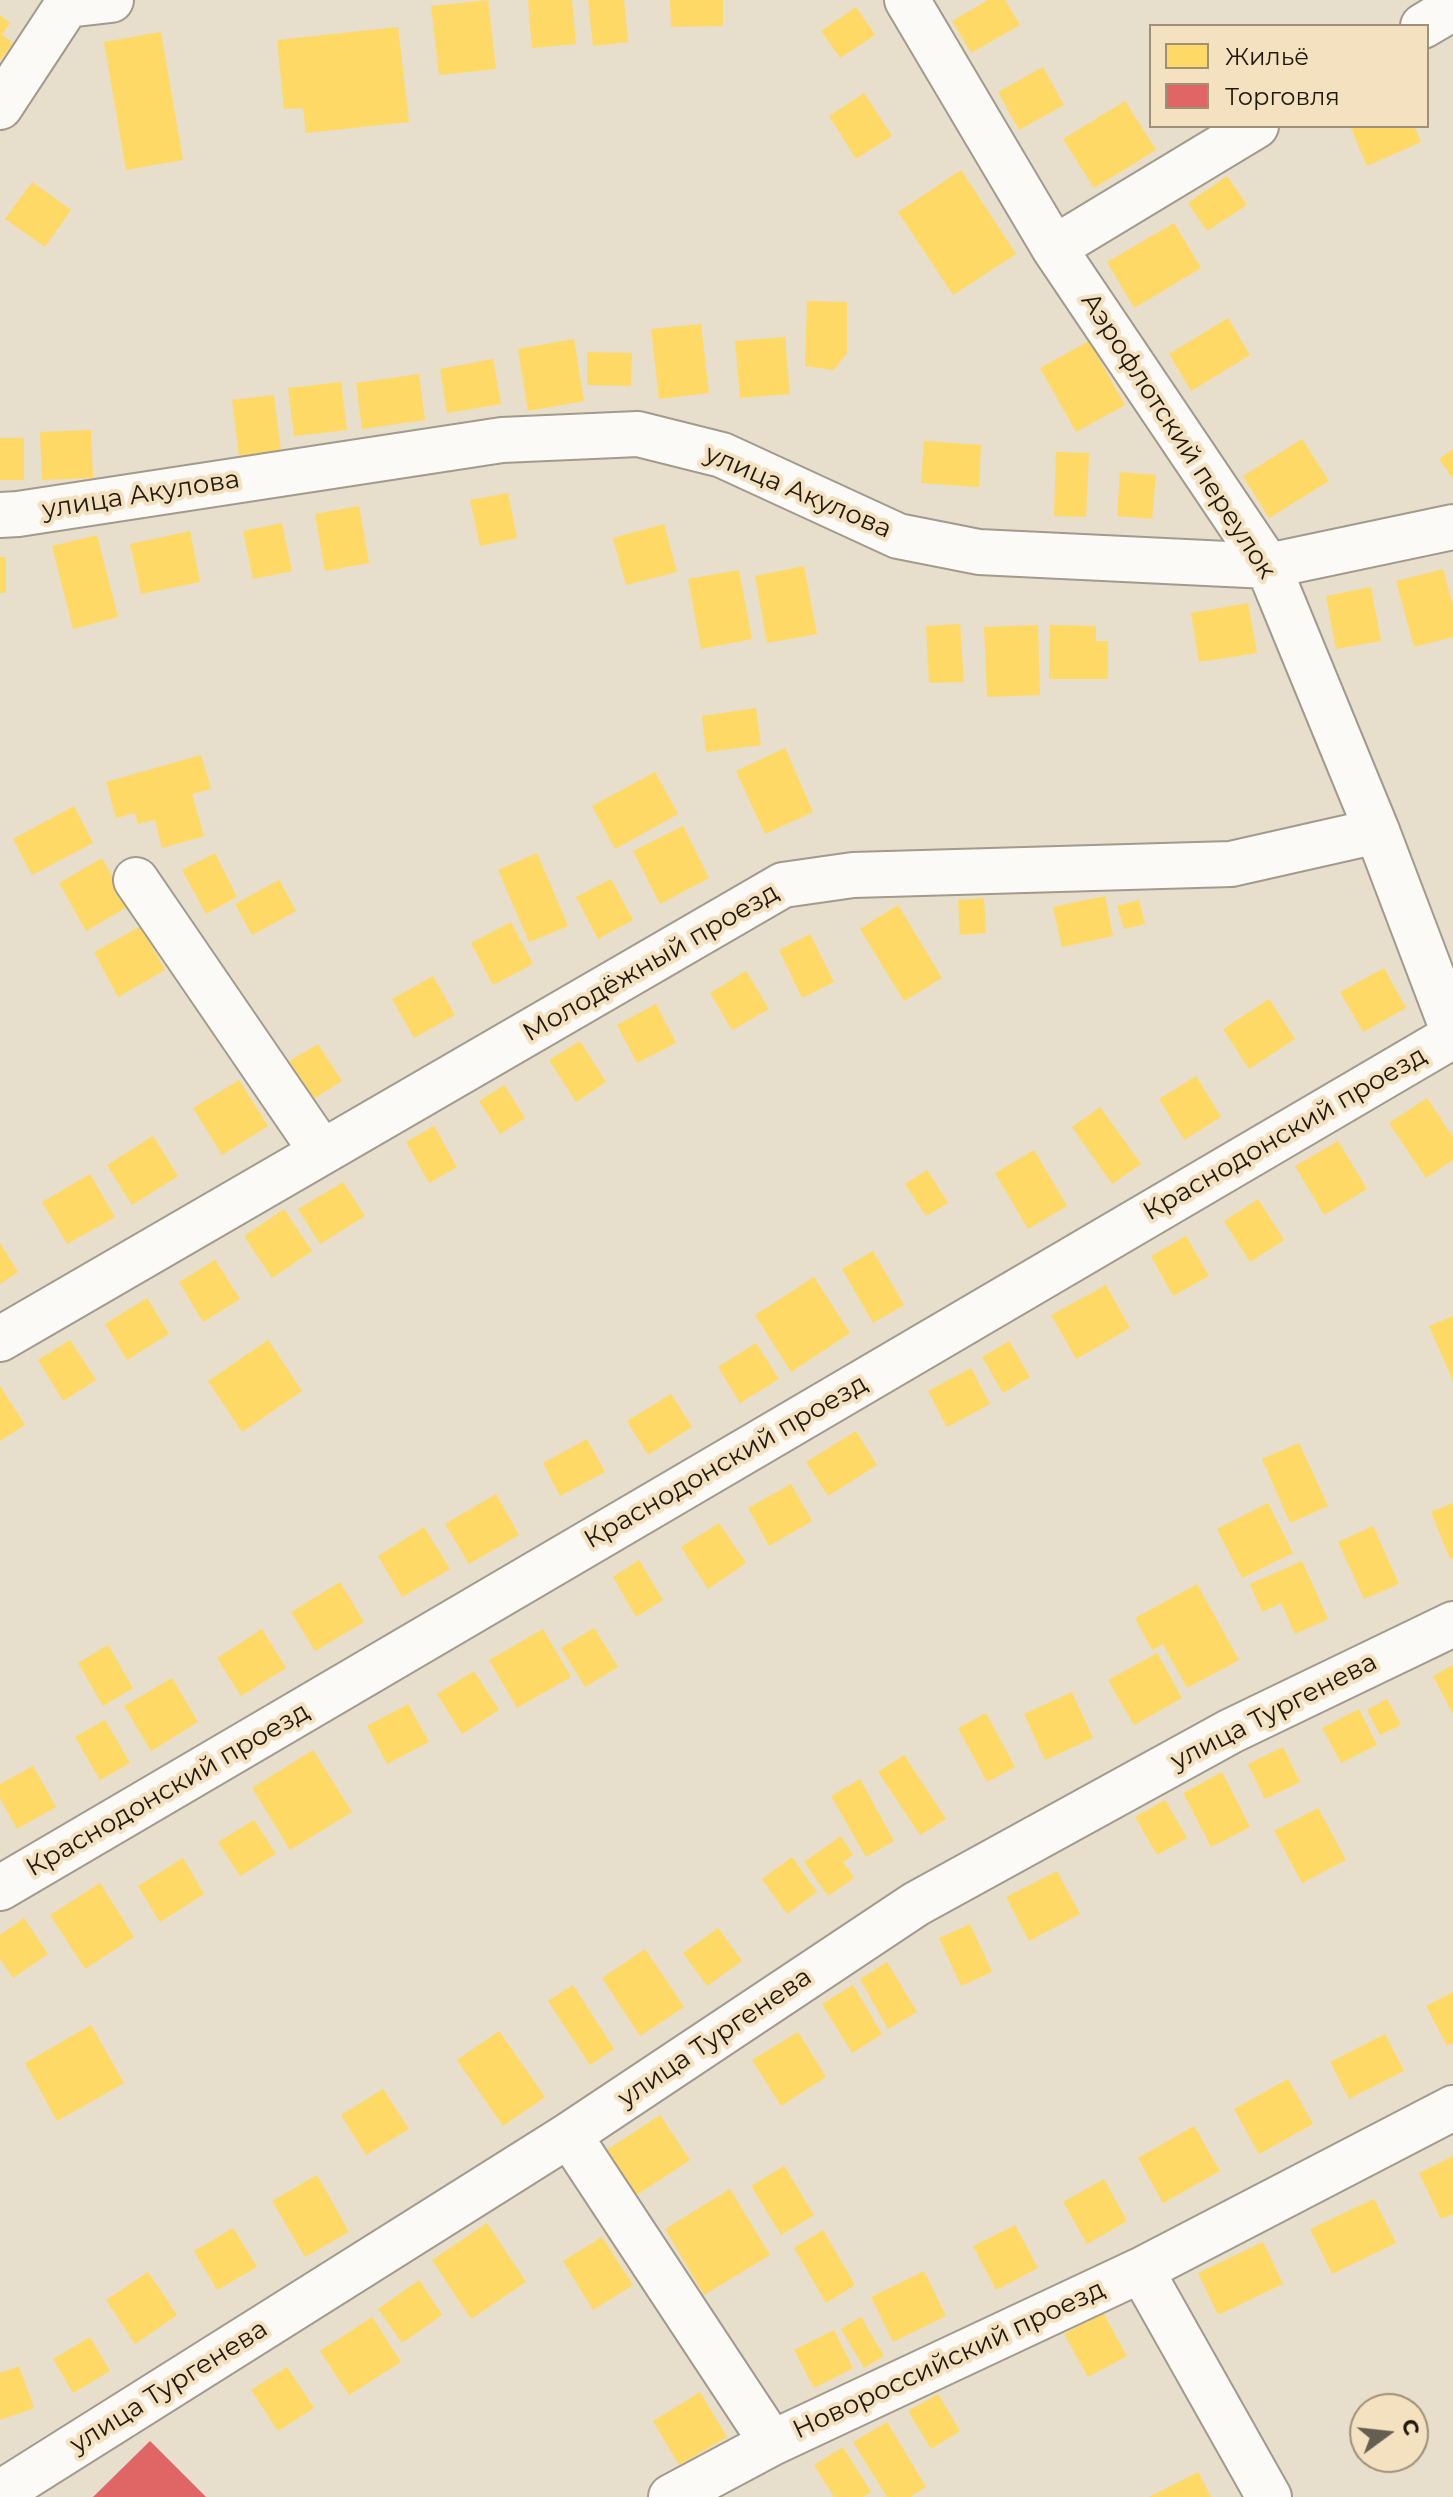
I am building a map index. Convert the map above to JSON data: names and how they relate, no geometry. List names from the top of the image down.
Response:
{
  "streets": {
    "street": [
      "Аэрофлотский переулок",
      "улица Акулова",
      "Молодёжный проезд",
      "Краснодонский проезд",
      "улица Тургенева",
      "Новороссийский проезд"
    ]
  },
  "crossings": [
    ["Аэрофлотский переулок", "улица Акулова"],
    ["Аэрофлотский переулок", "Молодёжный проезд"],
    ["Аэрофлотский переулок", "Краснодонский проезд"],
    ["улица Тургенева", "Новороссийский проезд"]
  ],
  "legend": ["Жильё", "Торговля"],
  "north": "right"
}
